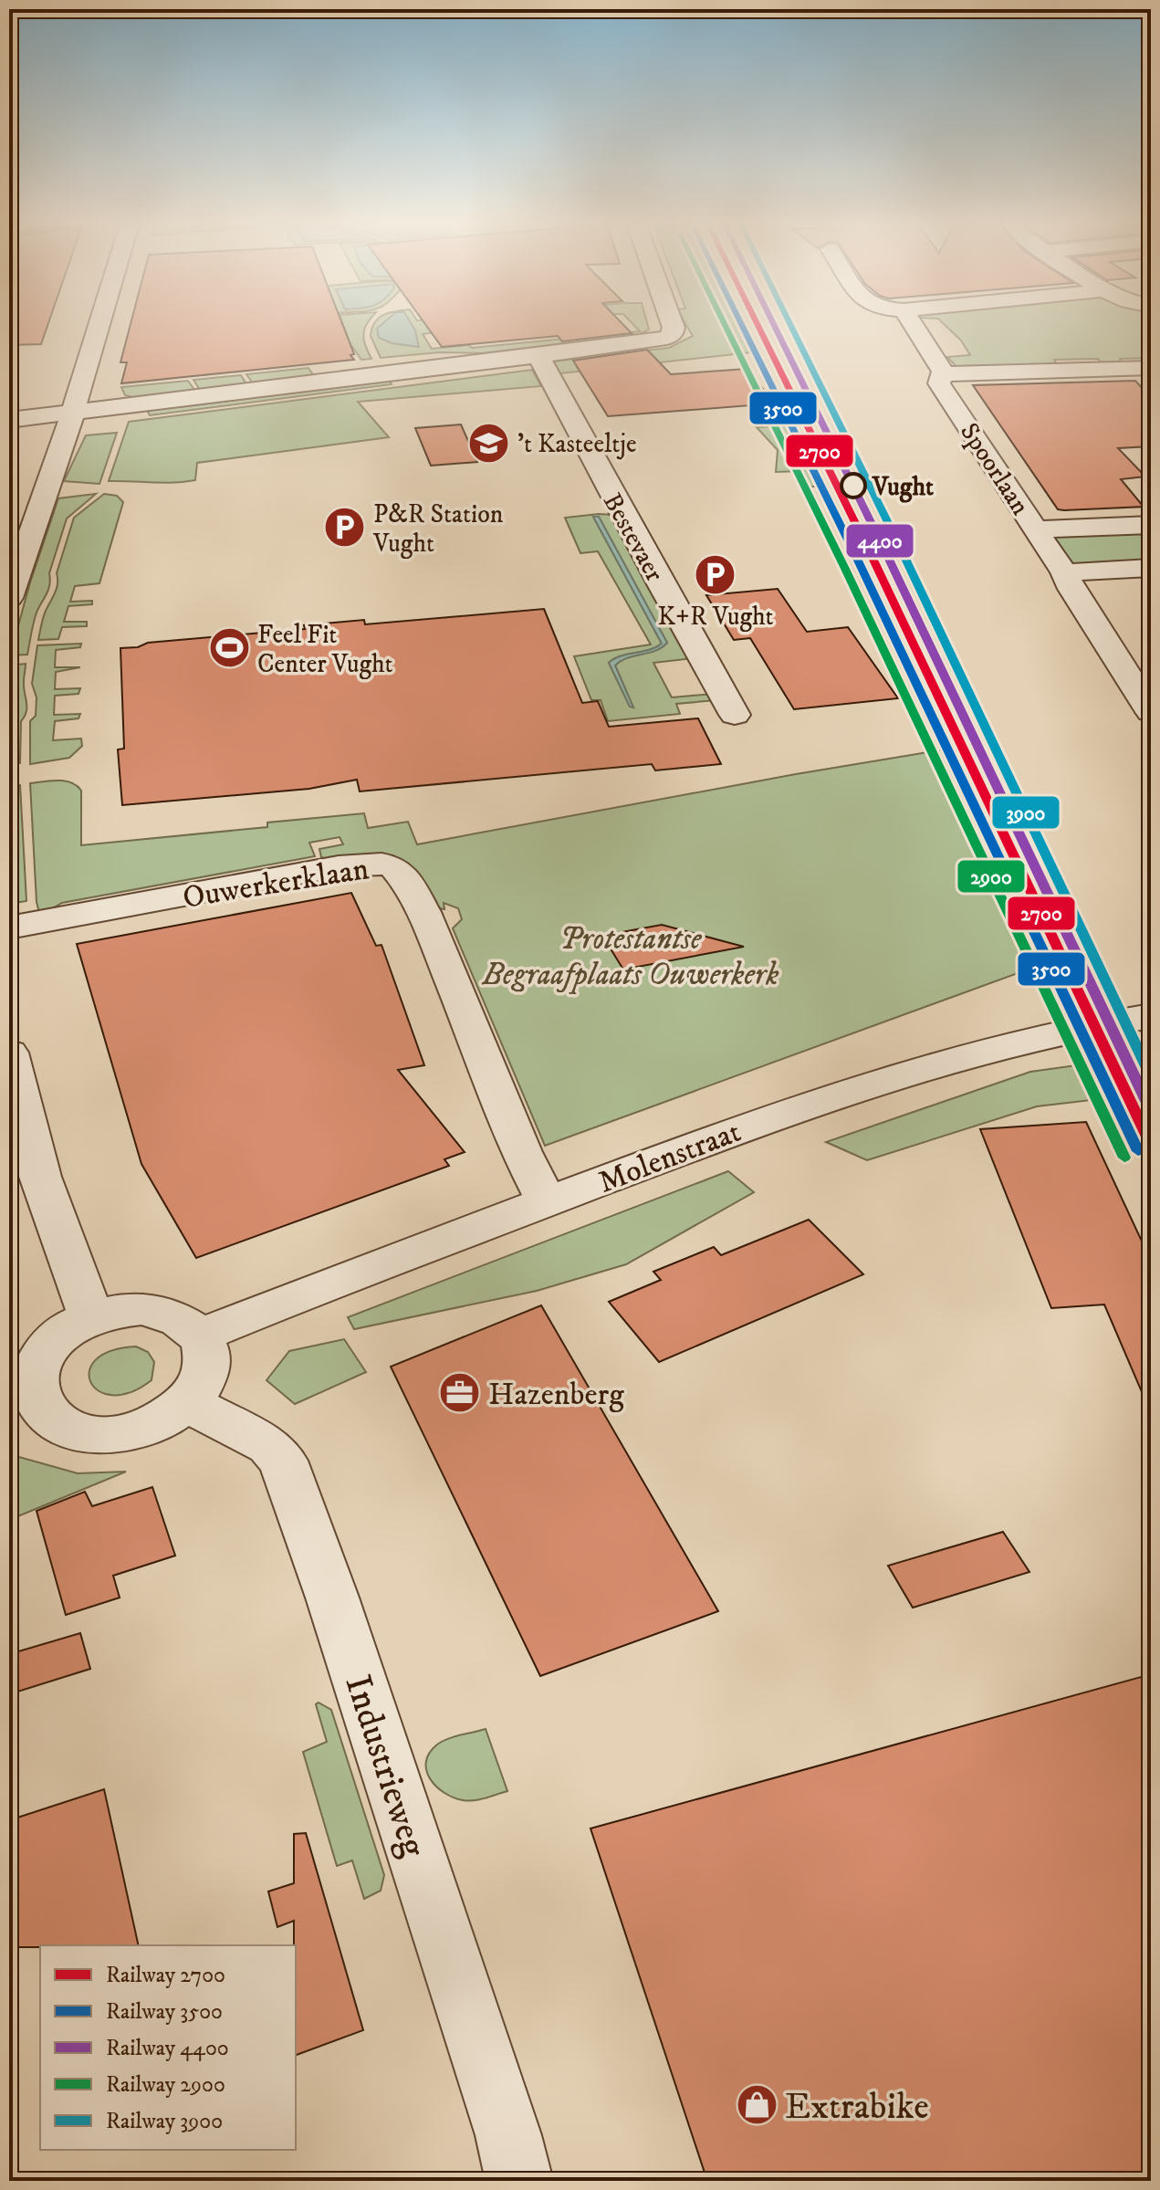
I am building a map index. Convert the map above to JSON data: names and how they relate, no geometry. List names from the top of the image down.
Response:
{
  "streets": {
    "street": [
      "Spoorlaan",
      "Bestevaer",
      "Ouwerkerklaan",
      "Molenstraat",
      "Industrieweg"
    ]
  },
  "crossings": [
    ["Ouwerkerklaan", "Molenstraat"],
    ["Molenstraat", "Industrieweg"]
  ],
  "parks": ["Protestantse Begraafplaats Ouwerkerk"],
  "places": {
    "school or university": ["'t Kasteeltje"],
    "other": ["Vught"],
    "parking": ["P&R Station Vught", "K+R Vught"],
    "sports": ["Feel Fit Center Vught"],
    "office": ["Hazenberg"],
    "shop": ["Extrabike"]
  },
  "lines": [
    "rail line 2700",
    "rail line 3500",
    "rail line 4400",
    "rail line 2900",
    "rail line 3900"
  ],
  "legend": [
    "Railway 2700",
    "Railway 3500",
    "Railway 4400",
    "Railway 2900",
    "Railway 3900"
  ]
}
